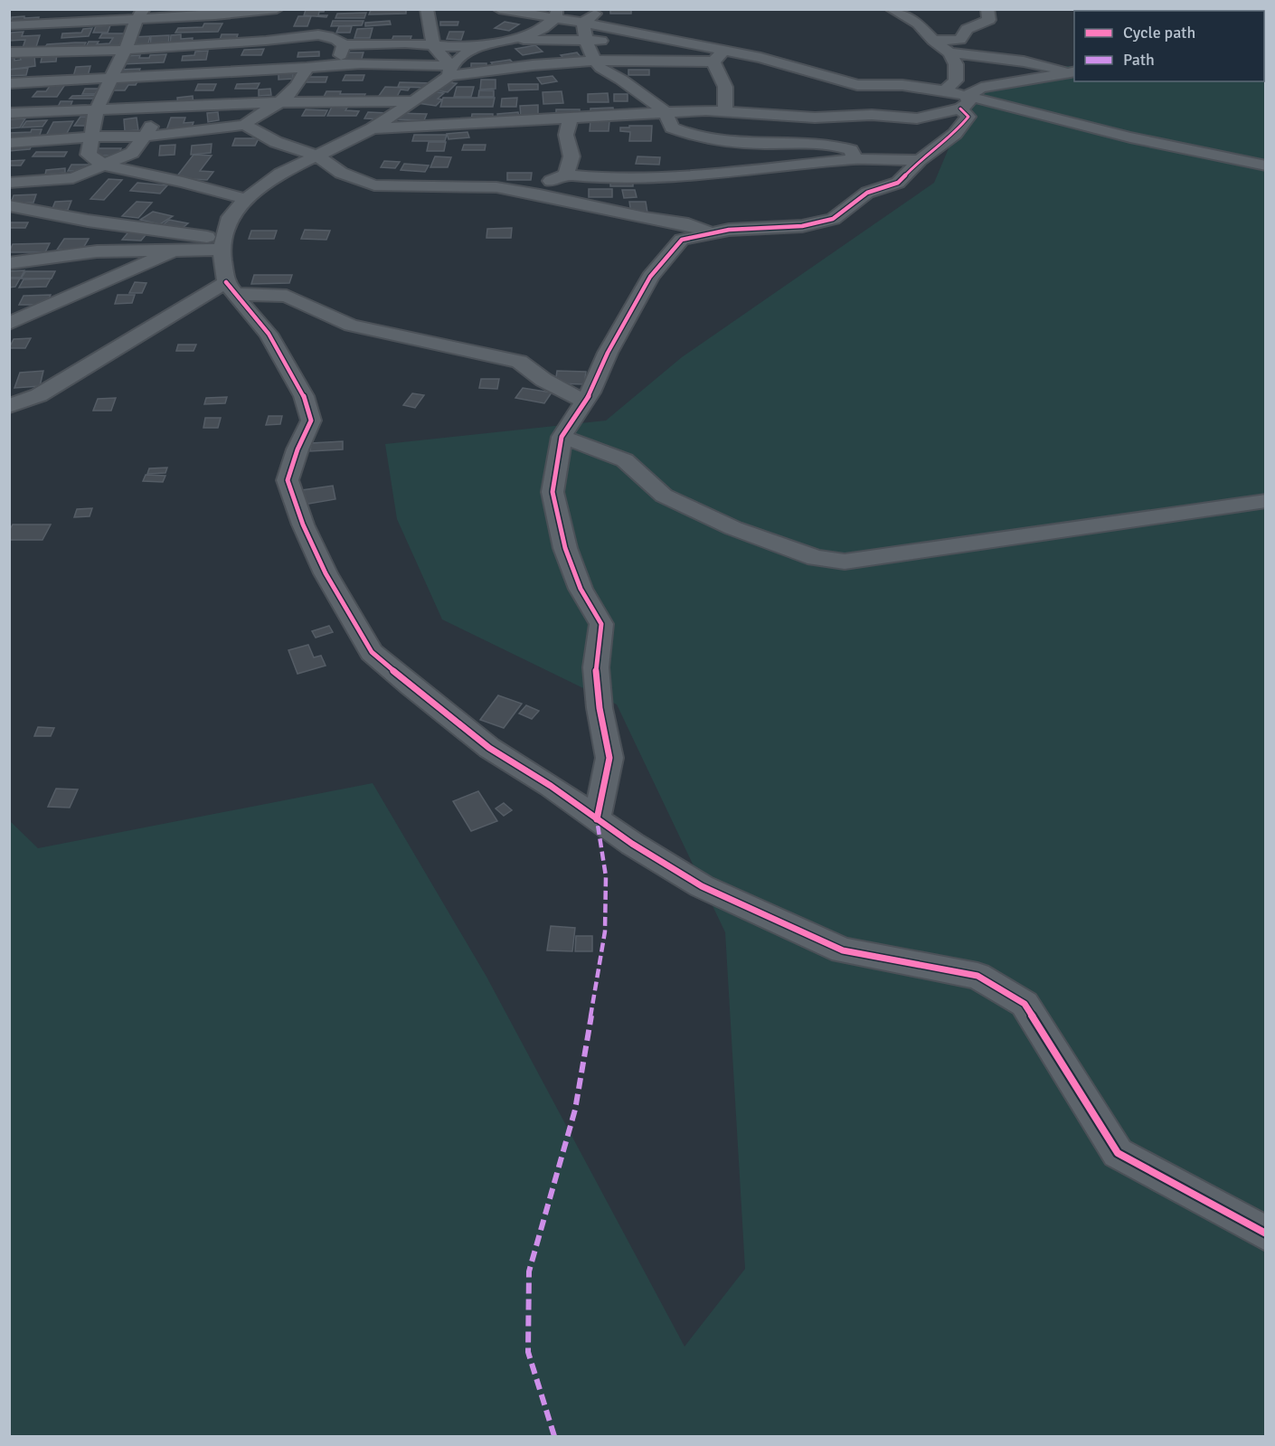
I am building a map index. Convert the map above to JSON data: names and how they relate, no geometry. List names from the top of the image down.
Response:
{
  "legend": ["Cycle path", "Path"]
}
